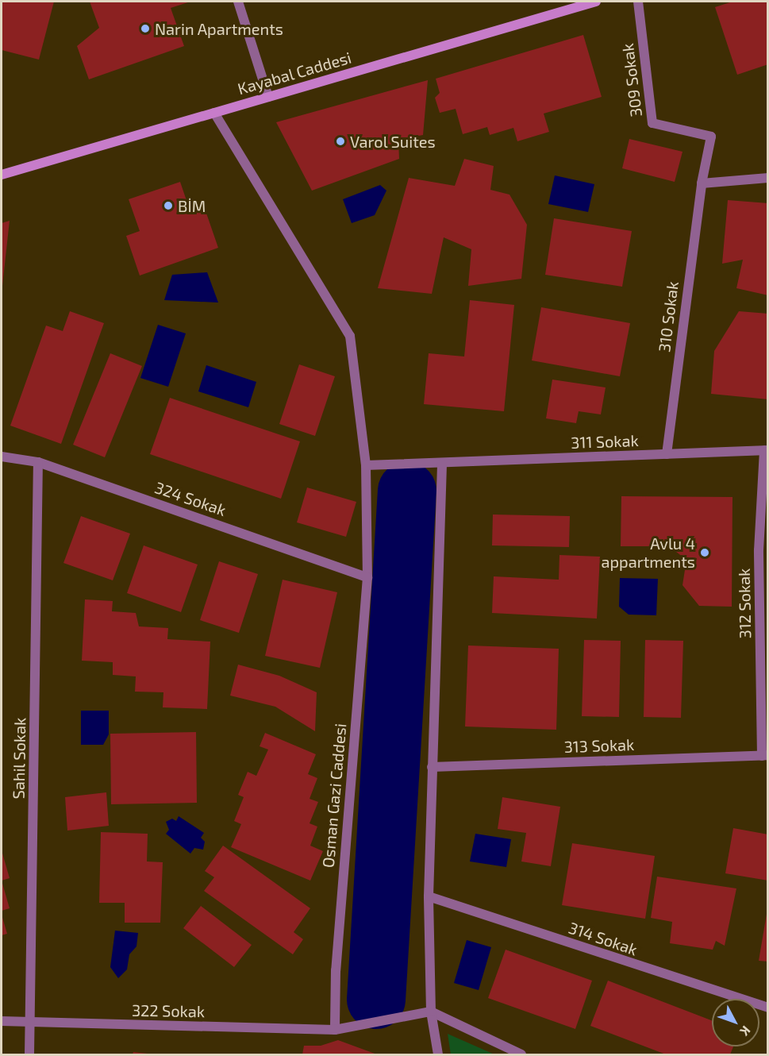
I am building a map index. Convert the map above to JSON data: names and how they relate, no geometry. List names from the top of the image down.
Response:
{
  "streets": {
    "street": [
      "Kayabal Caddesi",
      "309 Sokak",
      "310 Sokak",
      "311 Sokak",
      "324 Sokak",
      "312 Sokak",
      "313 Sokak",
      "Sahil Sokak",
      "Osman Gazi Caddesi",
      "314 Sokak",
      "322 Sokak"
    ]
  },
  "crossings": [
    ["Kayabal Caddesi", "Osman Gazi Caddesi"],
    ["309 Sokak", "310 Sokak"],
    ["310 Sokak", "311 Sokak"],
    ["311 Sokak", "312 Sokak"],
    ["311 Sokak", "Osman Gazi Caddesi"],
    ["324 Sokak", "Sahil Sokak"],
    ["324 Sokak", "Osman Gazi Caddesi"],
    ["312 Sokak", "313 Sokak"],
    ["Sahil Sokak", "322 Sokak"],
    ["Osman Gazi Caddesi", "322 Sokak"]
  ],
  "places": [
    "Narin Apartments",
    "Varol Suites",
    "BİM",
    "Avlu 4 appartments"
  ],
  "north": "bottom right"
}
